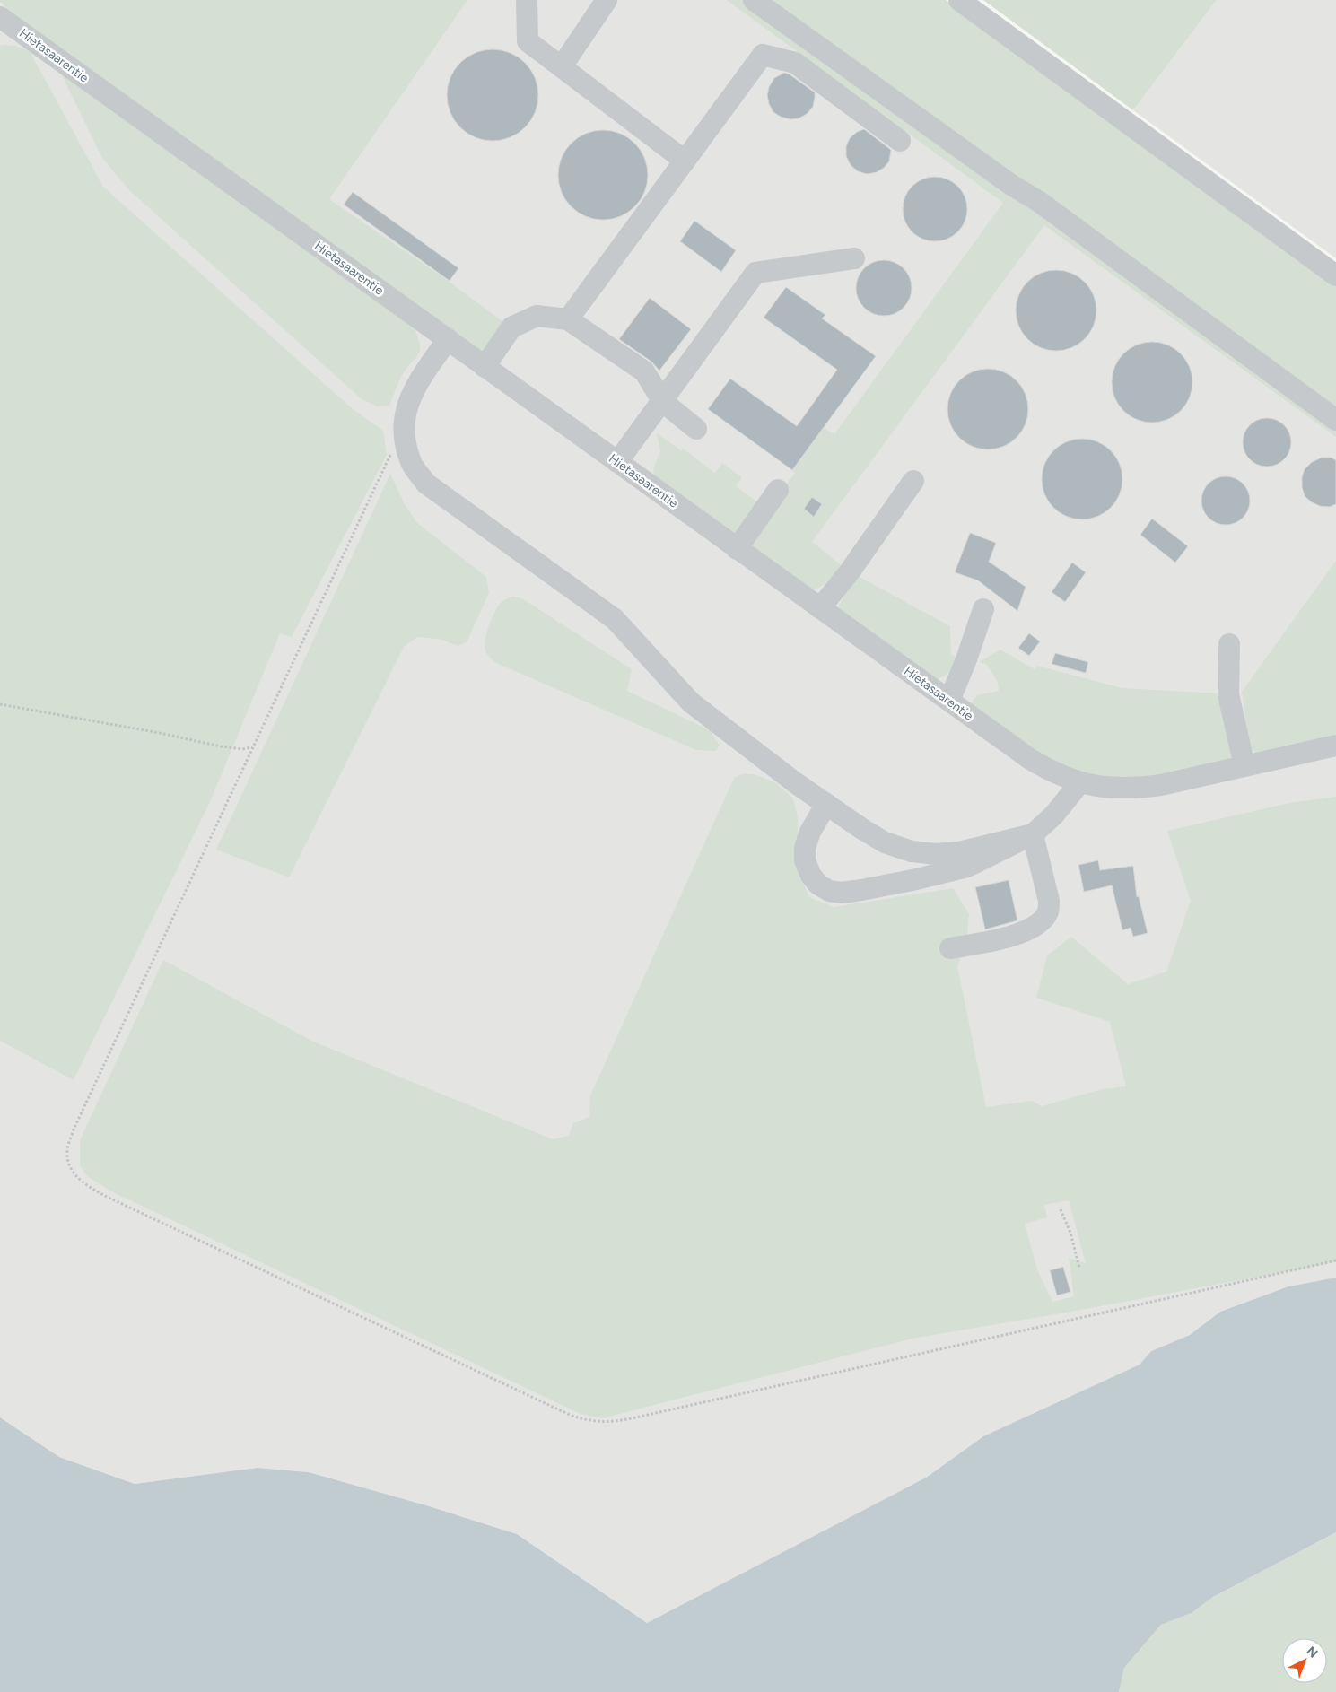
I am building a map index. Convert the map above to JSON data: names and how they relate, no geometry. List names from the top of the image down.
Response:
{
  "streets": {
    "street": ["Hietasaarentie"]
  },
  "north": "top right"
}
